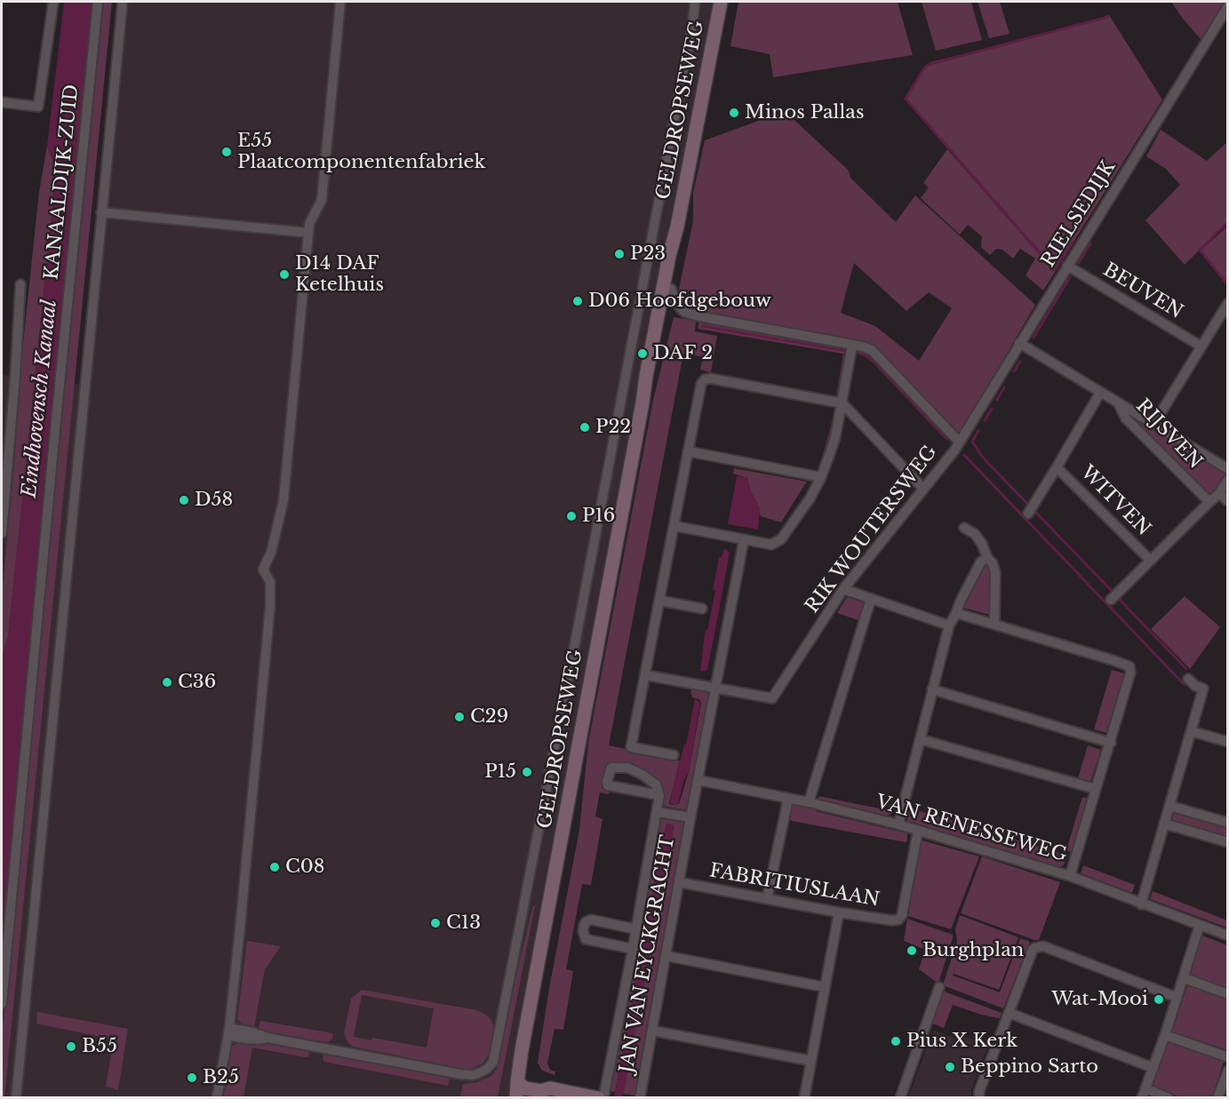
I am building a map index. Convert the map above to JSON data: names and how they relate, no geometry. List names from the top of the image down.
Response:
{
  "streets": {
    "main road": ["GELDROPSEWEG"],
    "street": [
      "KANAALDIJK-ZUID",
      "RIELSEDIJK",
      "BEUVEN",
      "RIJSVEN",
      "WITVEN",
      "RIK WOUTERSWEG",
      "VAN RENESSEWEG",
      "FABRITIUSLAAN",
      "JAN VAN EYCKGRACHT"
    ]
  },
  "crossings": [
    ["RIELSEDIJK", "BEUVEN"],
    ["RIELSEDIJK", "RIJSVEN"],
    ["RIELSEDIJK", "RIK WOUTERSWEG"],
    ["BEUVEN", "RIJSVEN"],
    ["RIJSVEN", "WITVEN"],
    ["RIK WOUTERSWEG", "JAN VAN EYCKGRACHT"],
    ["VAN RENESSEWEG", "FABRITIUSLAAN"],
    ["VAN RENESSEWEG", "JAN VAN EYCKGRACHT"],
    ["FABRITIUSLAAN", "JAN VAN EYCKGRACHT"]
  ],
  "water": ["Eindhovensch Kanaal"],
  "places": [
    "Minos Pallas",
    "E55 Plaatcomponentenfabriek",
    "P23",
    "D14 DAF Ketelhuis",
    "D06 Hoofdgebouw",
    "DAF 2",
    "P22",
    "D58",
    "P16",
    "C36",
    "C29",
    "P15",
    "C08",
    "C13",
    "Burghplan",
    "Wat-Mooi",
    "Pius X Kerk",
    "B55",
    "Beppino Sarto",
    "B25"
  ]
}
